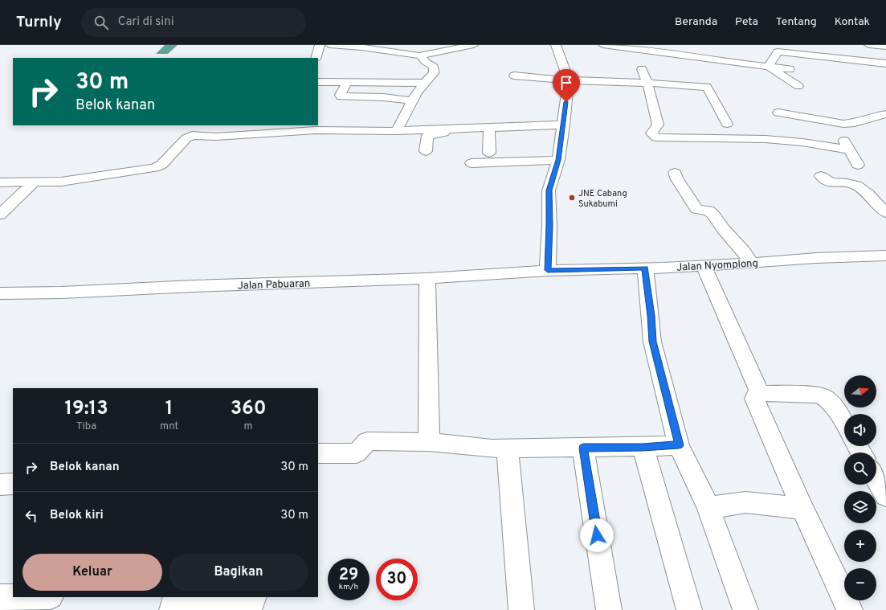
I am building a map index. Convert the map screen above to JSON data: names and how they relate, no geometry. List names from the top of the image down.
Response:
{
  "streets": {
    "street": ["Jalan Nyomplong", "Jalan Pabuaran"]
  },
  "crossings": [
    ["Jalan Nyomplong", "Jalan Pabuaran"]
  ],
  "places": ["JNE Cabang Sukabumi"],
  "north": "right",
  "page": {
    "header": "Turnly",
    "search": "Cari di sini",
    "nav": [
      "Beranda",
      "Peta",
      "Tentang",
      "Kontak"
    ],
    "turn": ["30 m", "Belok kanan"],
    "map_buttons": ["+", "−"],
    "eta": [
      "19:13",
      "Tiba",
      "1",
      "mnt",
      "360",
      "m"
    ],
    "list": [
      {
        "name": "Belok kanan",
        "value": "30 m"
      },
      {
        "name": "Belok kiri",
        "value": "30 m"
      }
    ],
    "buttons": ["Keluar", "Bagikan"],
    "speed": "29 km/h",
    "limit": "30"
  }
}
